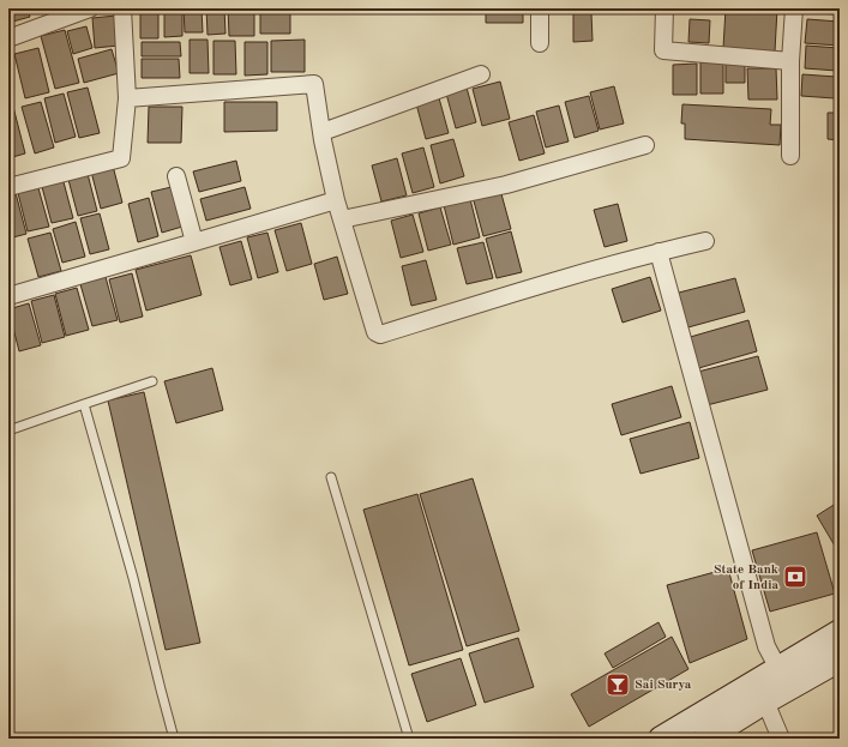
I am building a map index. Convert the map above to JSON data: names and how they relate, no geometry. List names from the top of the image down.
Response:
{
  "places": {
    "bank": ["State Bank of India"],
    "bar": ["Sai Surya"]
  }
}
